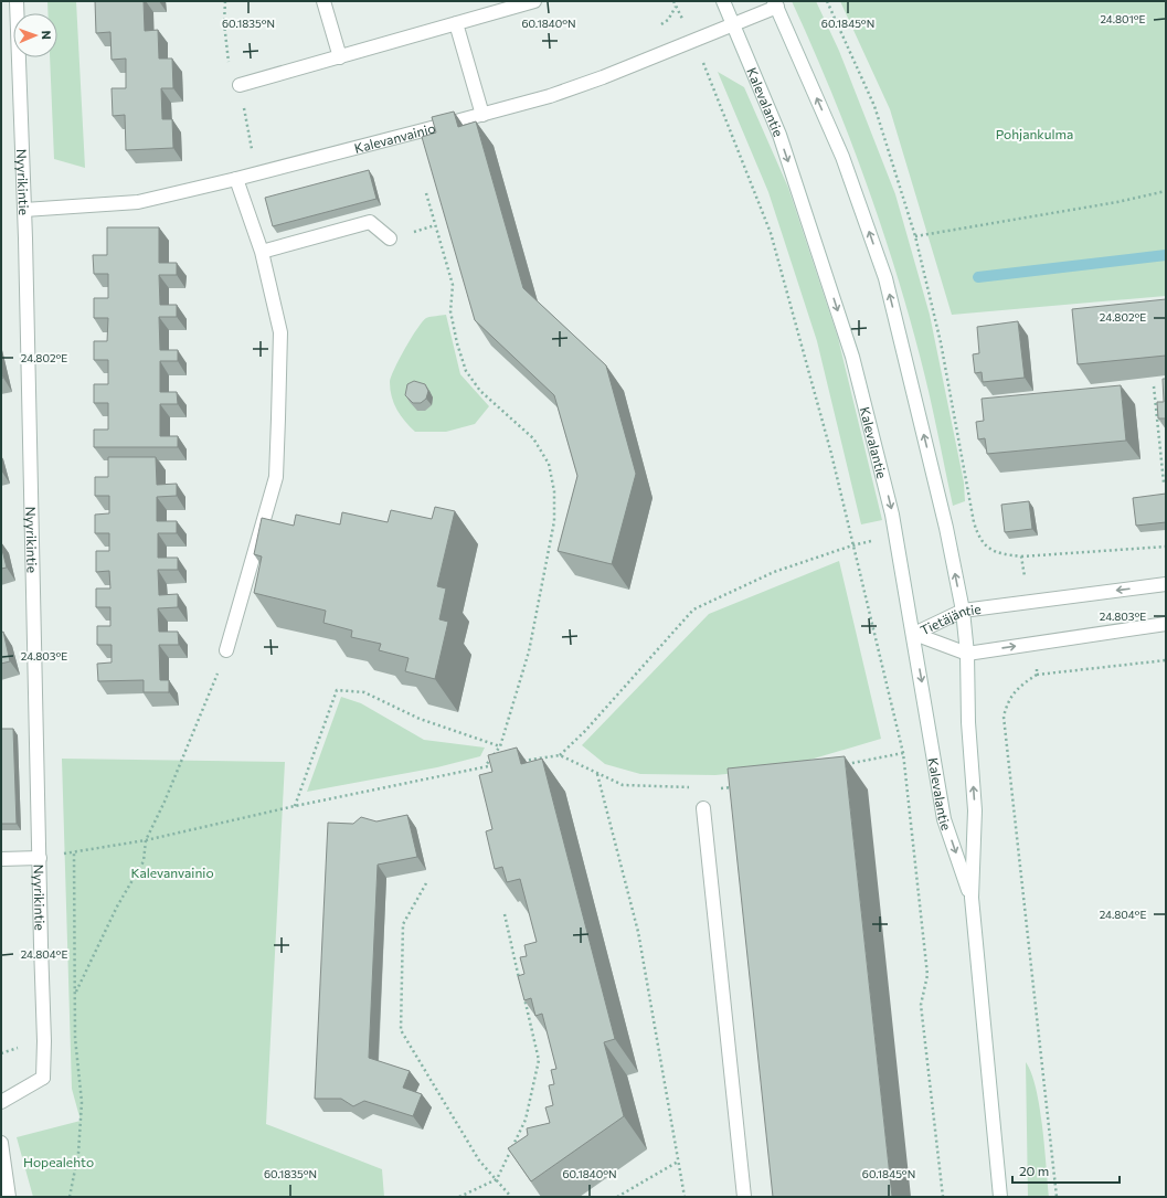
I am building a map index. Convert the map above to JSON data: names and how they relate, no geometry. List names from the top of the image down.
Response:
{
  "streets": {
    "street": [
      "Kalevalantie",
      "Kalevanvainio",
      "Nyyrikintie",
      "Tietäjäntie"
    ]
  },
  "crossings": [
    ["Kalevalantie", "Kalevanvainio"],
    ["Kalevalantie", "Tietäjäntie"],
    ["Kalevanvainio", "Nyyrikintie"]
  ],
  "parks": ["Pohjankulma", "Kalevanvainio", "Hopealehto"],
  "scale_bar": "20 m",
  "north": "right",
  "coordinates": [
    "24.801°E",
    "60.1835°N",
    "60.1840°N",
    "60.1845°N",
    "24.802°E",
    "24.803°E",
    "24.804°E"
  ]
}
